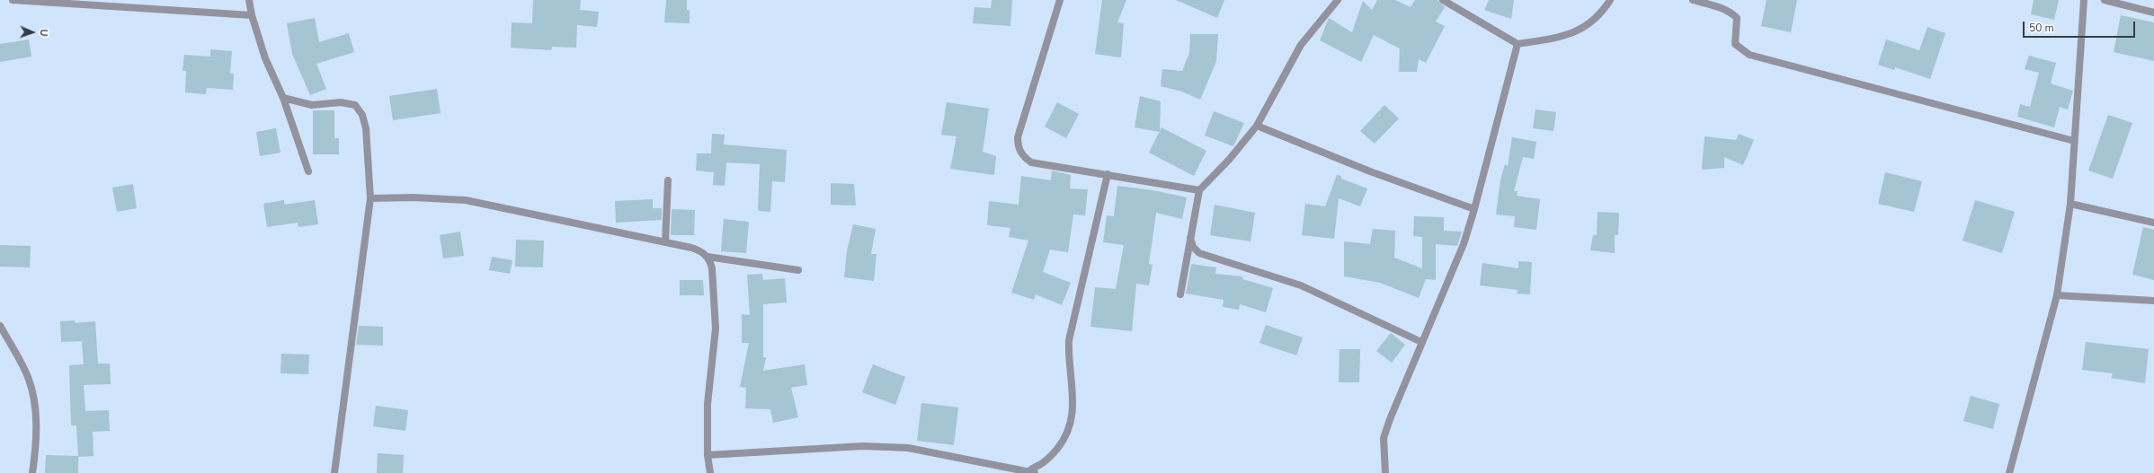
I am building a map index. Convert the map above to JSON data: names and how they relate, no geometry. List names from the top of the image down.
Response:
{
  "scale_bar": "50 m",
  "north": "right"
}
